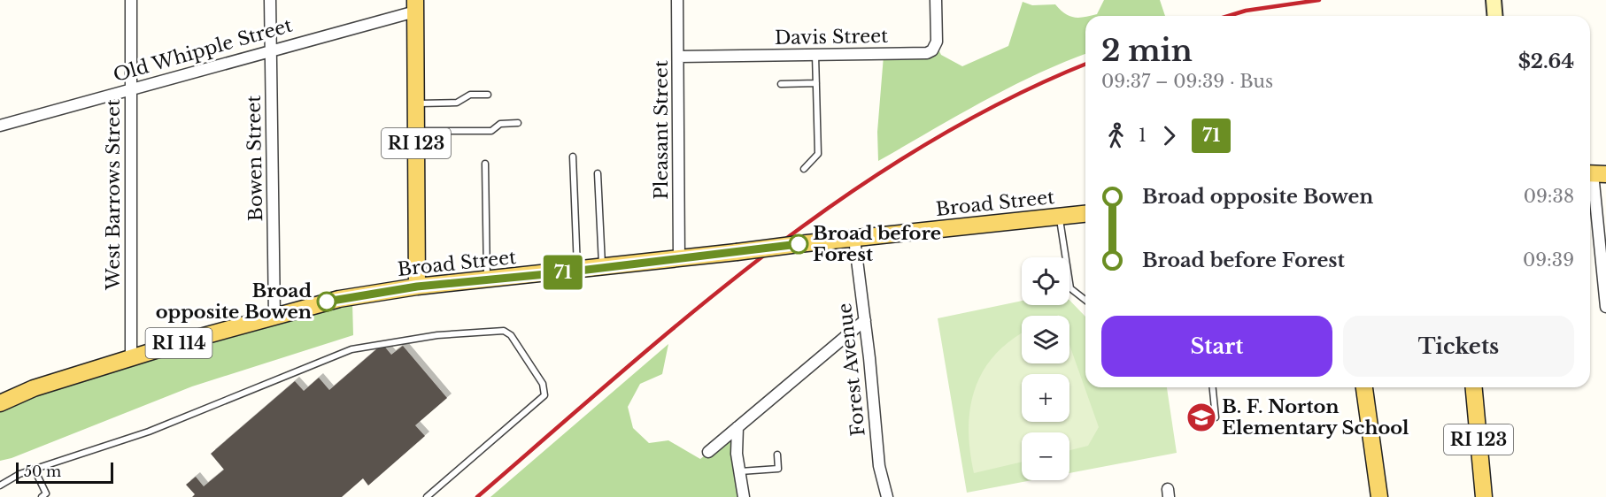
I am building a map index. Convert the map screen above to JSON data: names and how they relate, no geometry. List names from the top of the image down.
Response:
{
  "streets": {
    "main road": ["RI 123", "Broad Street", "RI 114"],
    "street": [
      "Davis Street",
      "Old Whipple Street",
      "Pleasant Street",
      "Bowen Street",
      "West Barrows Street",
      "Forest Avenue"
    ]
  },
  "crossings": [
    ["Davis Street", "Pleasant Street"],
    ["Old Whipple Street", "RI 123"],
    ["Old Whipple Street", "Bowen Street"],
    ["Old Whipple Street", "West Barrows Street"],
    ["Pleasant Street", "Broad Street"],
    ["RI 123", "Broad Street"],
    ["Bowen Street", "Broad Street"],
    ["West Barrows Street", "Broad Street"],
    ["Broad Street", "Forest Avenue"]
  ],
  "places": {
    "other": ["Broad before Forest", "Broad opposite Bowen"],
    "school or university": ["B. F. Norton Elementary School"]
  },
  "lines": ["bus line 71"],
  "scale_bar": "50 m",
  "page": {
    "on_map": "71",
    "heading": ["2 min", "09:37 – 09:39 · Bus", "$2.64"],
    "legs": ["1", "71"],
    "list": [
      {
        "name": "Broad opposite Bowen",
        "value": "09:38"
      },
      {
        "name": "Broad before Forest",
        "value": "09:39"
      }
    ],
    "map_buttons": ["+", "−"],
    "buttons": ["Start", "Tickets"],
    "scale": "50 m"
  }
}
